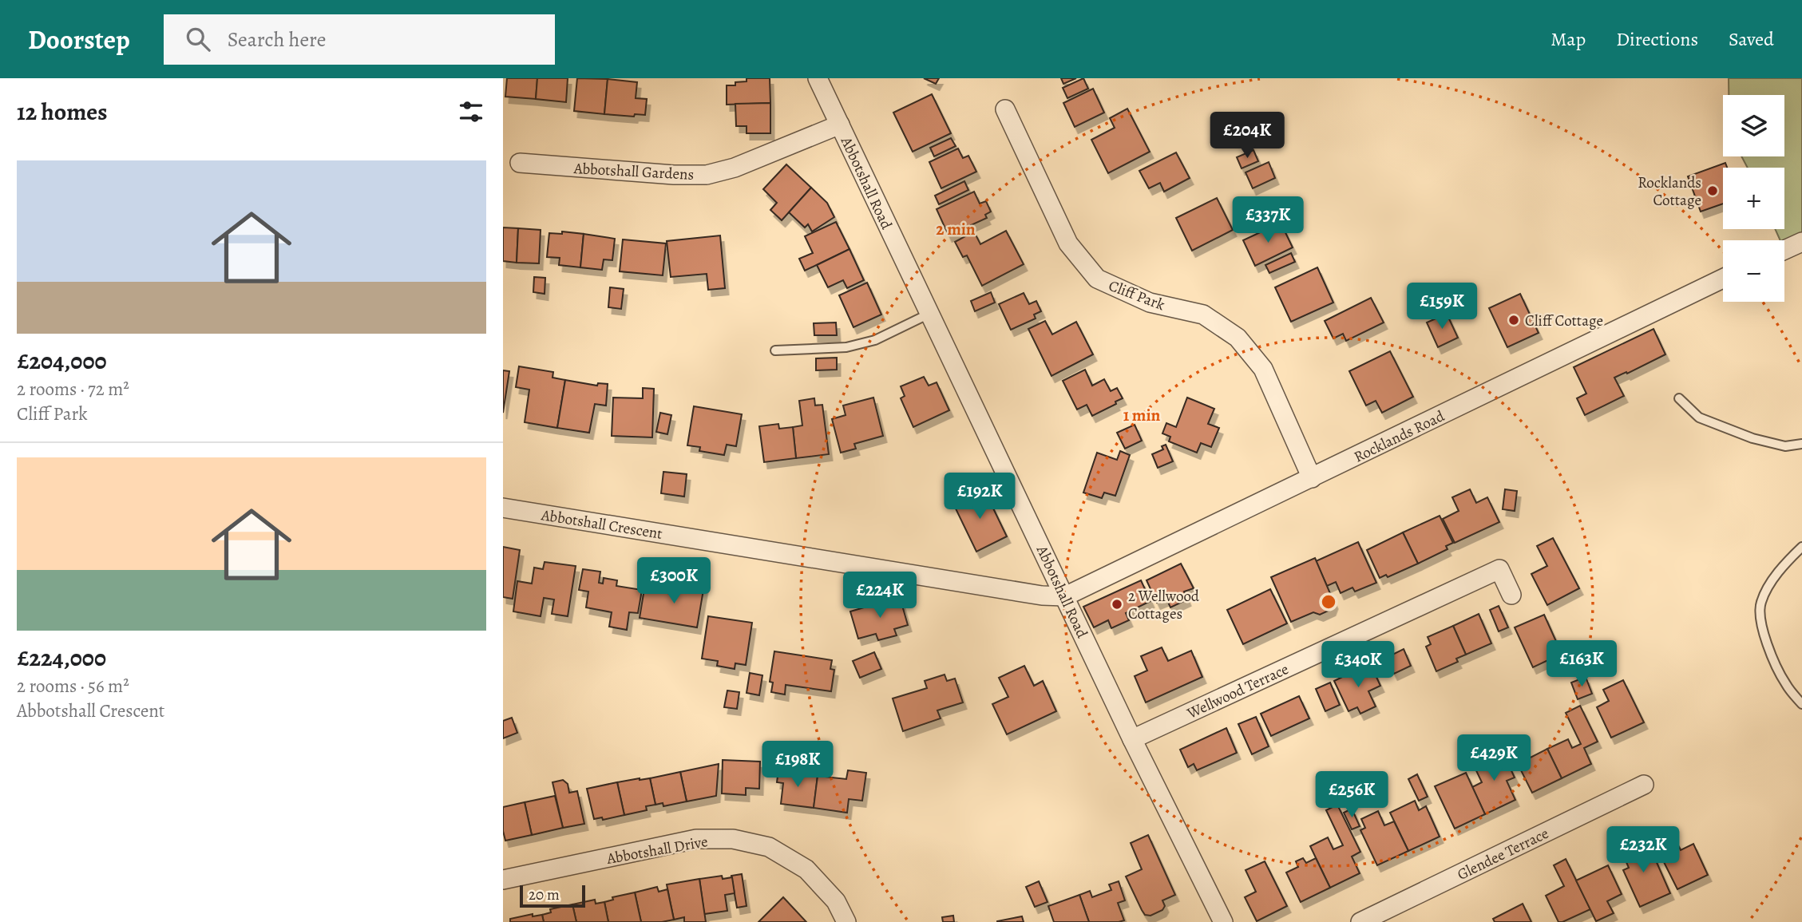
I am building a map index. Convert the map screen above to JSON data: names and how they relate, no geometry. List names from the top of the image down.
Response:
{
  "streets": {
    "street": [
      "Abbotshall Gardens",
      "Abbotshall Road",
      "Cliff Park",
      "Rocklands Road",
      "Abbotshall Crescent",
      "Wellwood Terrace",
      "Abbotshall Drive",
      "Glendee Terrace"
    ]
  },
  "crossings": [
    ["Abbotshall Gardens", "Abbotshall Road"],
    ["Abbotshall Road", "Rocklands Road"],
    ["Abbotshall Road", "Abbotshall Crescent"],
    ["Abbotshall Road", "Wellwood Terrace"],
    ["Cliff Park", "Rocklands Road"],
    ["Rocklands Road", "Abbotshall Crescent"]
  ],
  "places": ["Rocklands Cottage", "Cliff Cottage", "2 Wellwood Cottages"],
  "scale_bar": "20 m",
  "page": {
    "header": "Doorstep",
    "search": "Search here",
    "nav": ["Map", "Directions", "Saved"],
    "heading": "12 homes",
    "map_buttons": ["+", "−"],
    "price": [
      "£204K",
      "£337K",
      "£159K",
      "£192K",
      "£300K",
      "£224K",
      "£163K",
      "£340K",
      "£429K",
      "£198K",
      "£256K",
      "£232K"
    ],
    "list": [
      {
        "name": "£204,000",
        "note": "2 rooms · 72 m² · Cliff Park"
      },
      {
        "name": "£224,000",
        "note": "2 rooms · 56 m² · Abbotshall Crescent"
      }
    ],
    "scale": "20 m"
  },
  "rings": ["2 min", "1 min"]
}
